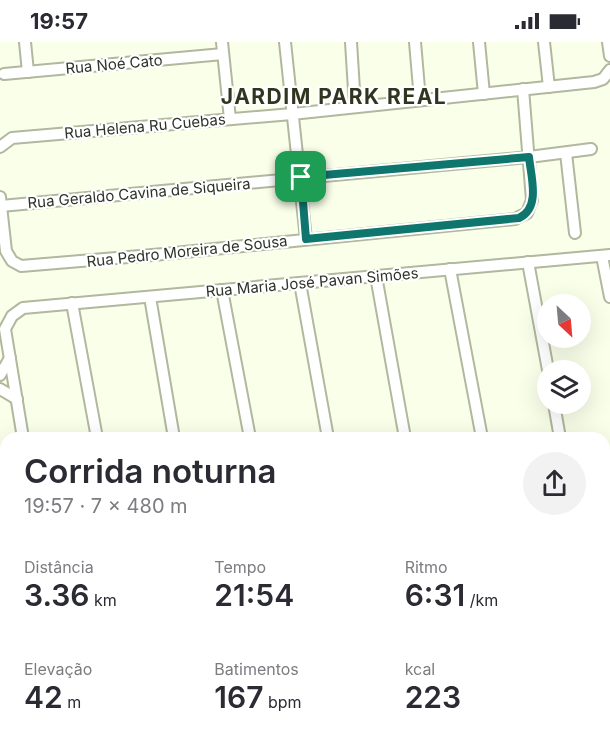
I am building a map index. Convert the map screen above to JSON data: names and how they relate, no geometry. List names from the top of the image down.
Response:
{
  "streets": {
    "street": [
      "Rua Noé Cato",
      "Rua Helena Ru Cuebas",
      "Rua Geraldo Cavina de Siqueira",
      "Rua Pedro Moreira de Sousa",
      "Rua Maria José Pavan Simões"
    ]
  },
  "crossings": [
    ["Rua Helena Ru Cuebas", "Rua Pedro Moreira de Sousa"],
    ["Rua Geraldo Cavina de Siqueira", "Rua Pedro Moreira de Sousa"]
  ],
  "districts": ["JARDIM PARK REAL"],
  "north": "bottom right",
  "page": {
    "status": "19:57",
    "heading": ["Corrida noturna", "19:57 · 7 × 480 m"],
    "stats": [
      ["Distância", "3.36 km"],
      ["Tempo", "21:54"],
      ["Ritmo", "6:31 /km"],
      ["Elevação", "42 m"],
      ["Batimentos", "167 bpm"],
      ["kcal", "223"]
    ]
  }
}
